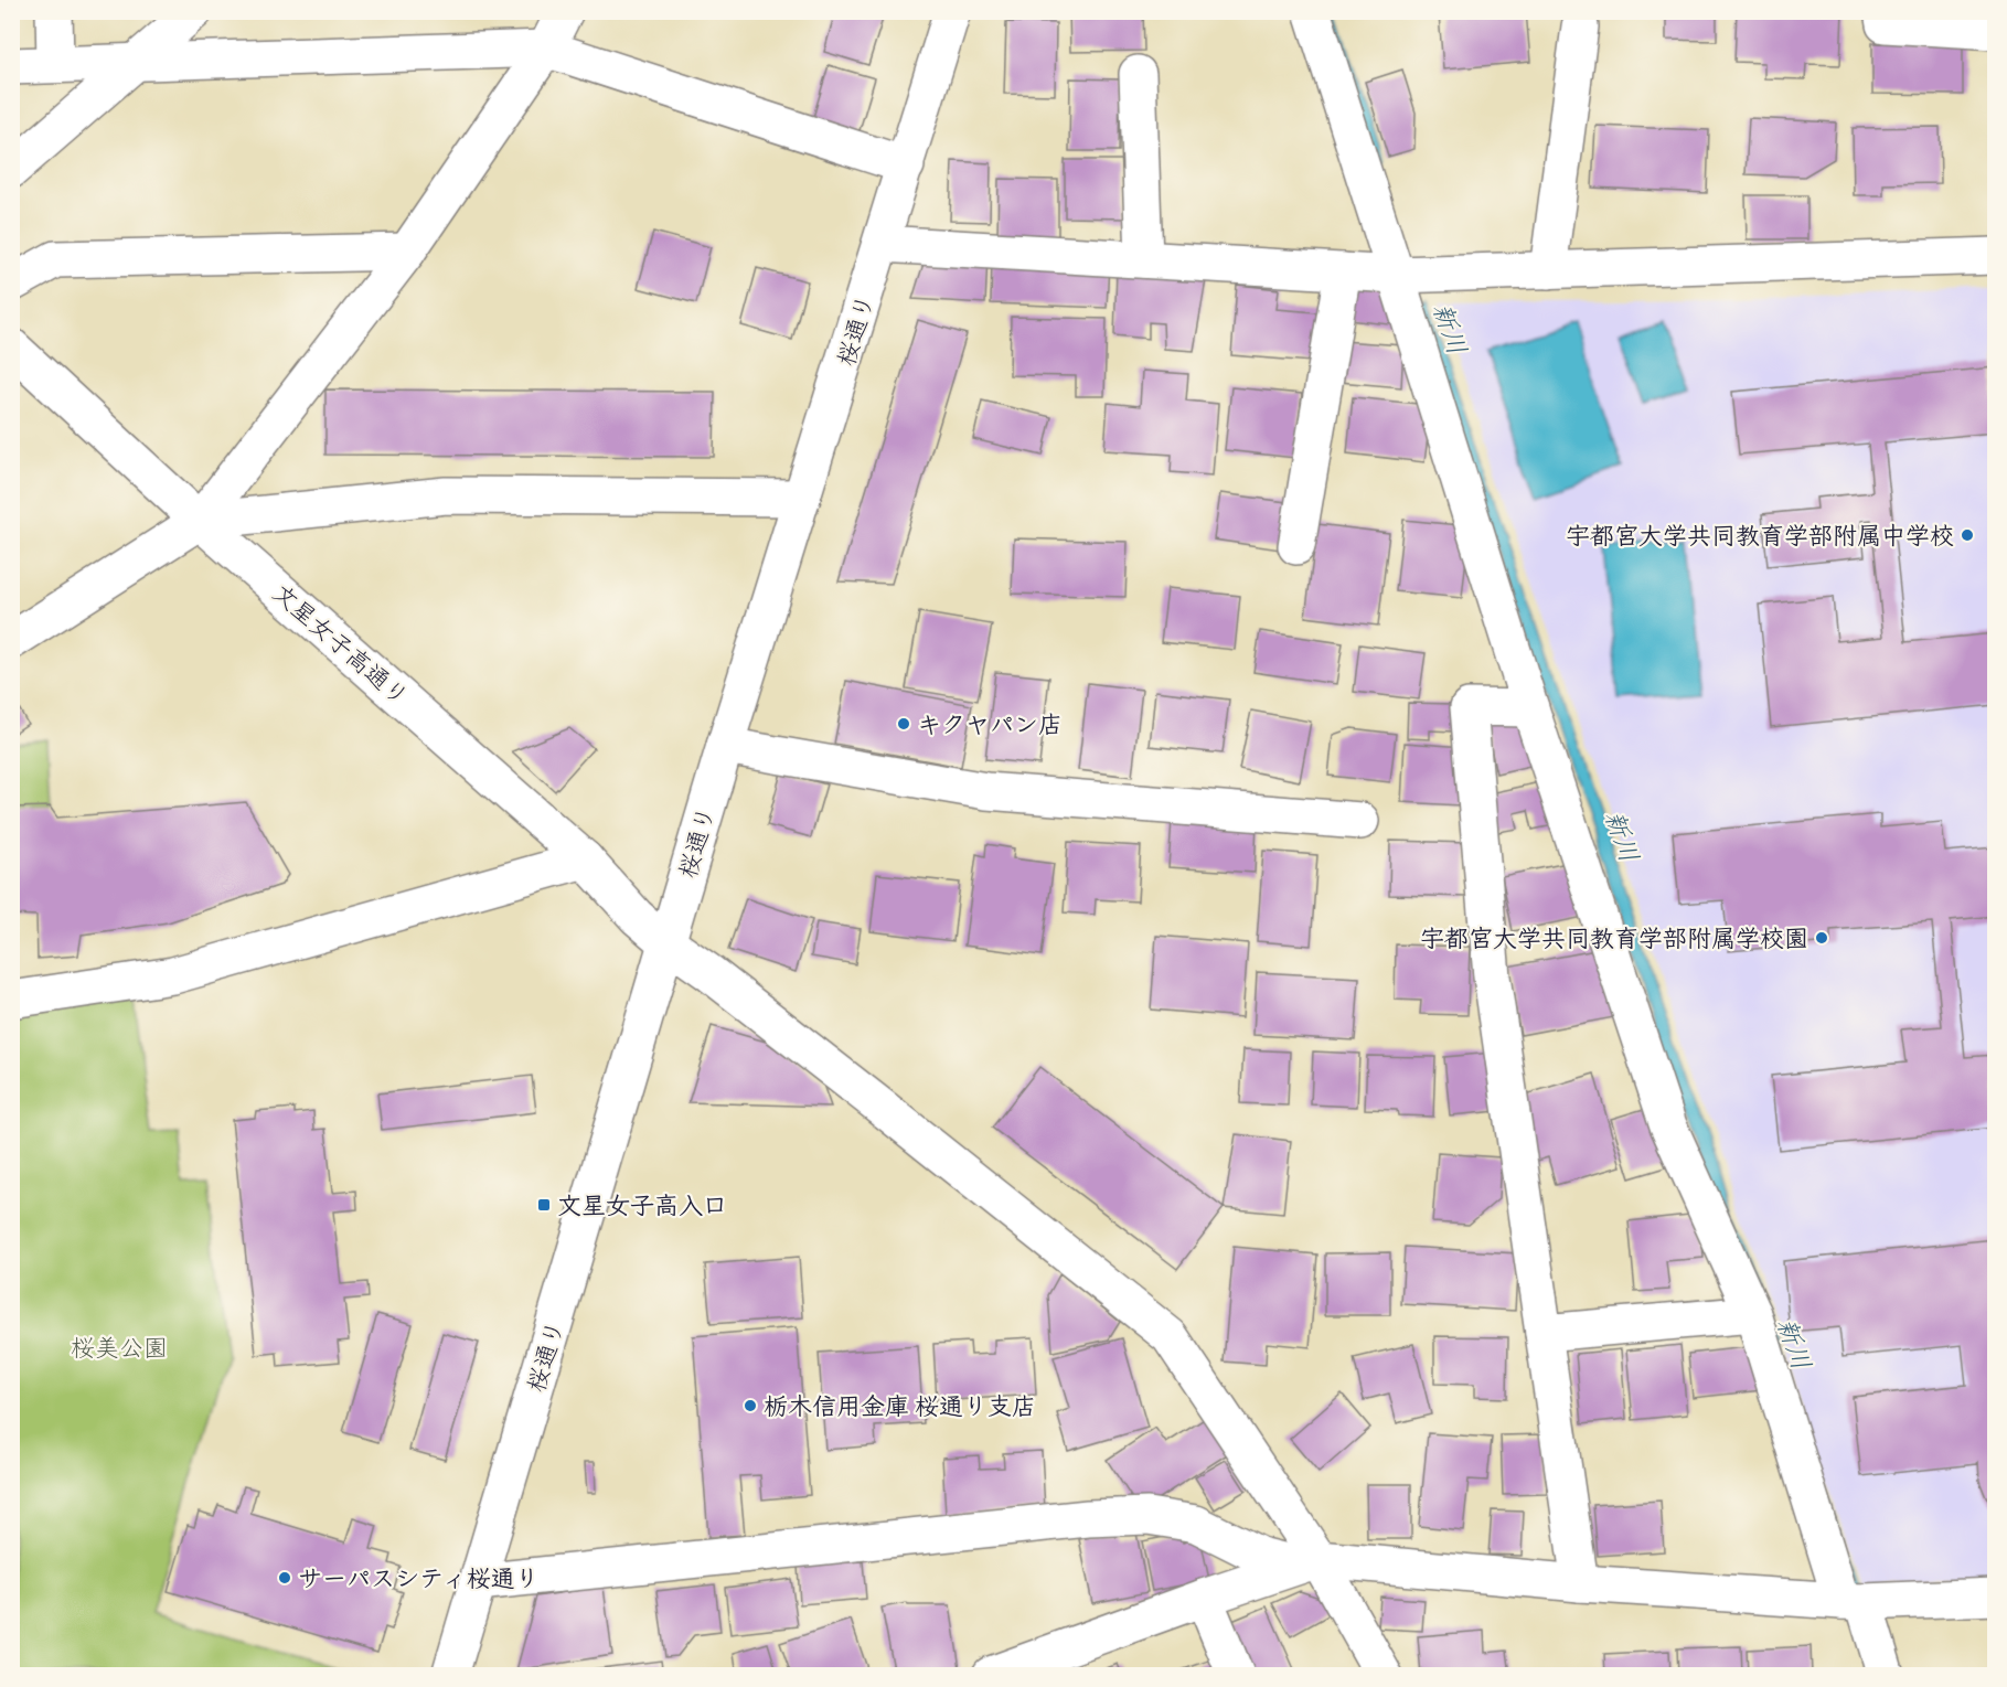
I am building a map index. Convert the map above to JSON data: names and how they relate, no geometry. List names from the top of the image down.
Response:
{
  "streets": {
    "main road": ["桜通り", "文星女子高通り"]
  },
  "crossings": [
    ["桜通り", "文星女子高通り"]
  ],
  "water": ["新川"],
  "parks": ["桜美公園"],
  "places": {
    "other": [
      "宇都宮大学共同教育学部附属中学校",
      "キクヤパン店",
      "宇都宮大学共同教育学部附属学校園",
      "栃木信用金庫 桜通り支店",
      "サーパスシティ桜通り"
    ],
    "transit": ["文星女子高入口"]
  }
}
